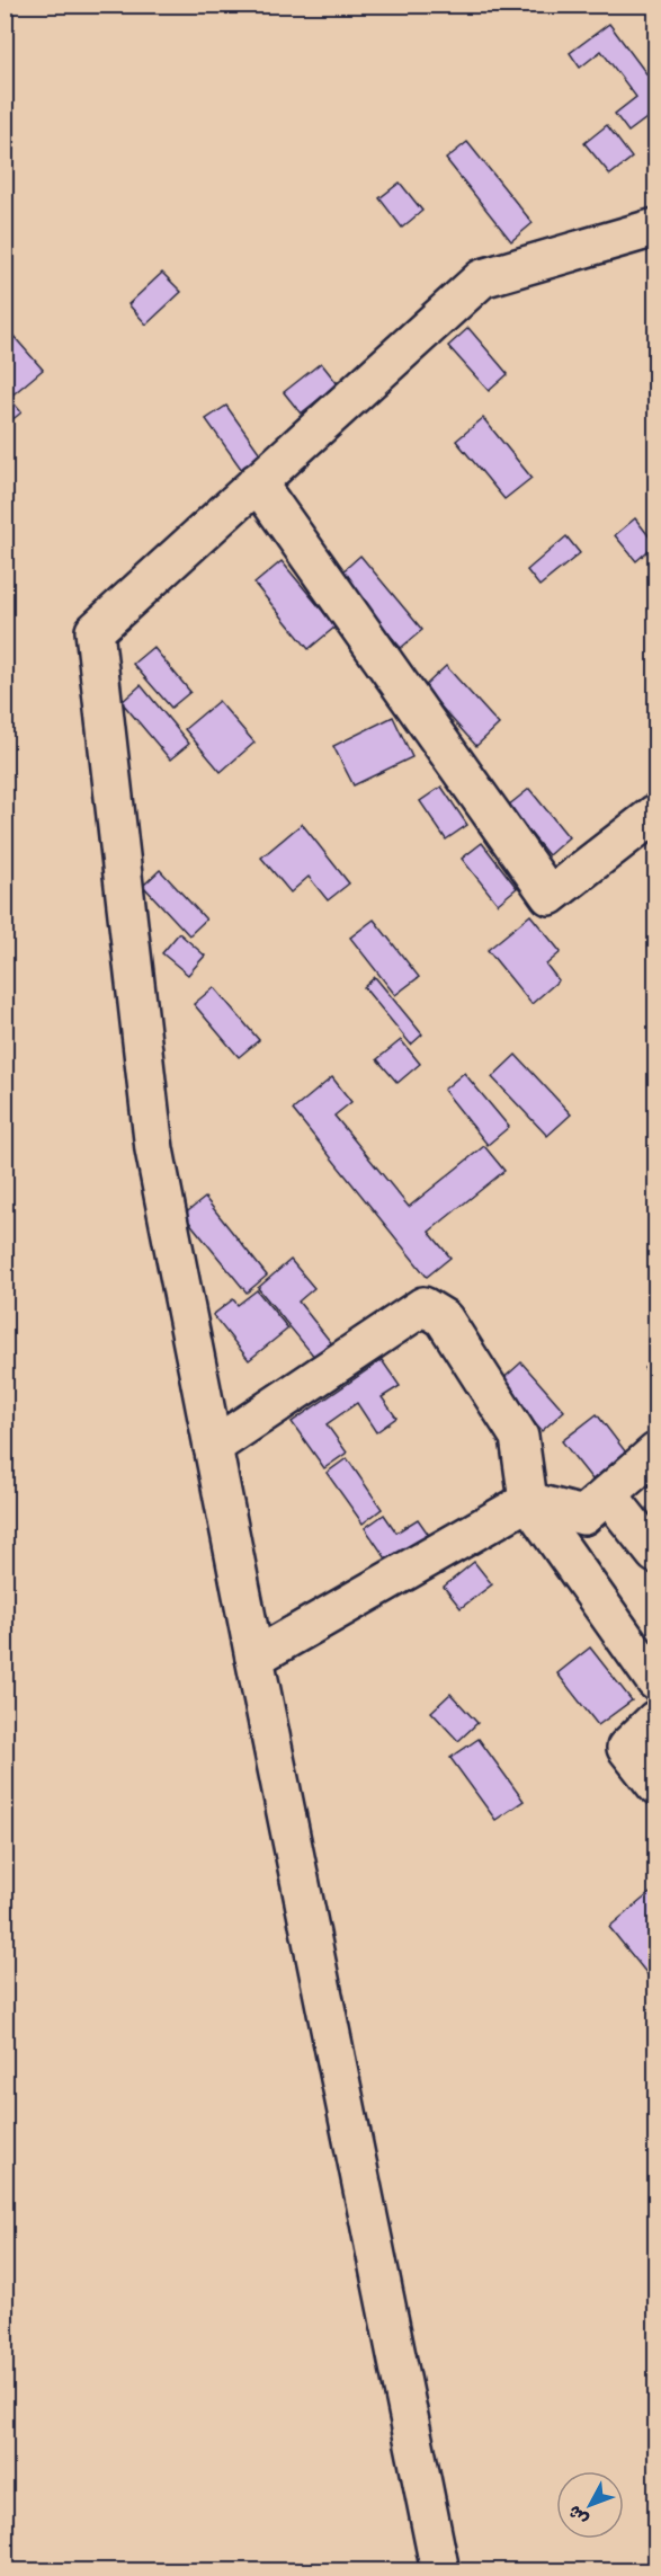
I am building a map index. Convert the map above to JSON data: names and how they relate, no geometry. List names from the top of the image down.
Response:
{
  "north": "bottom left"
}
